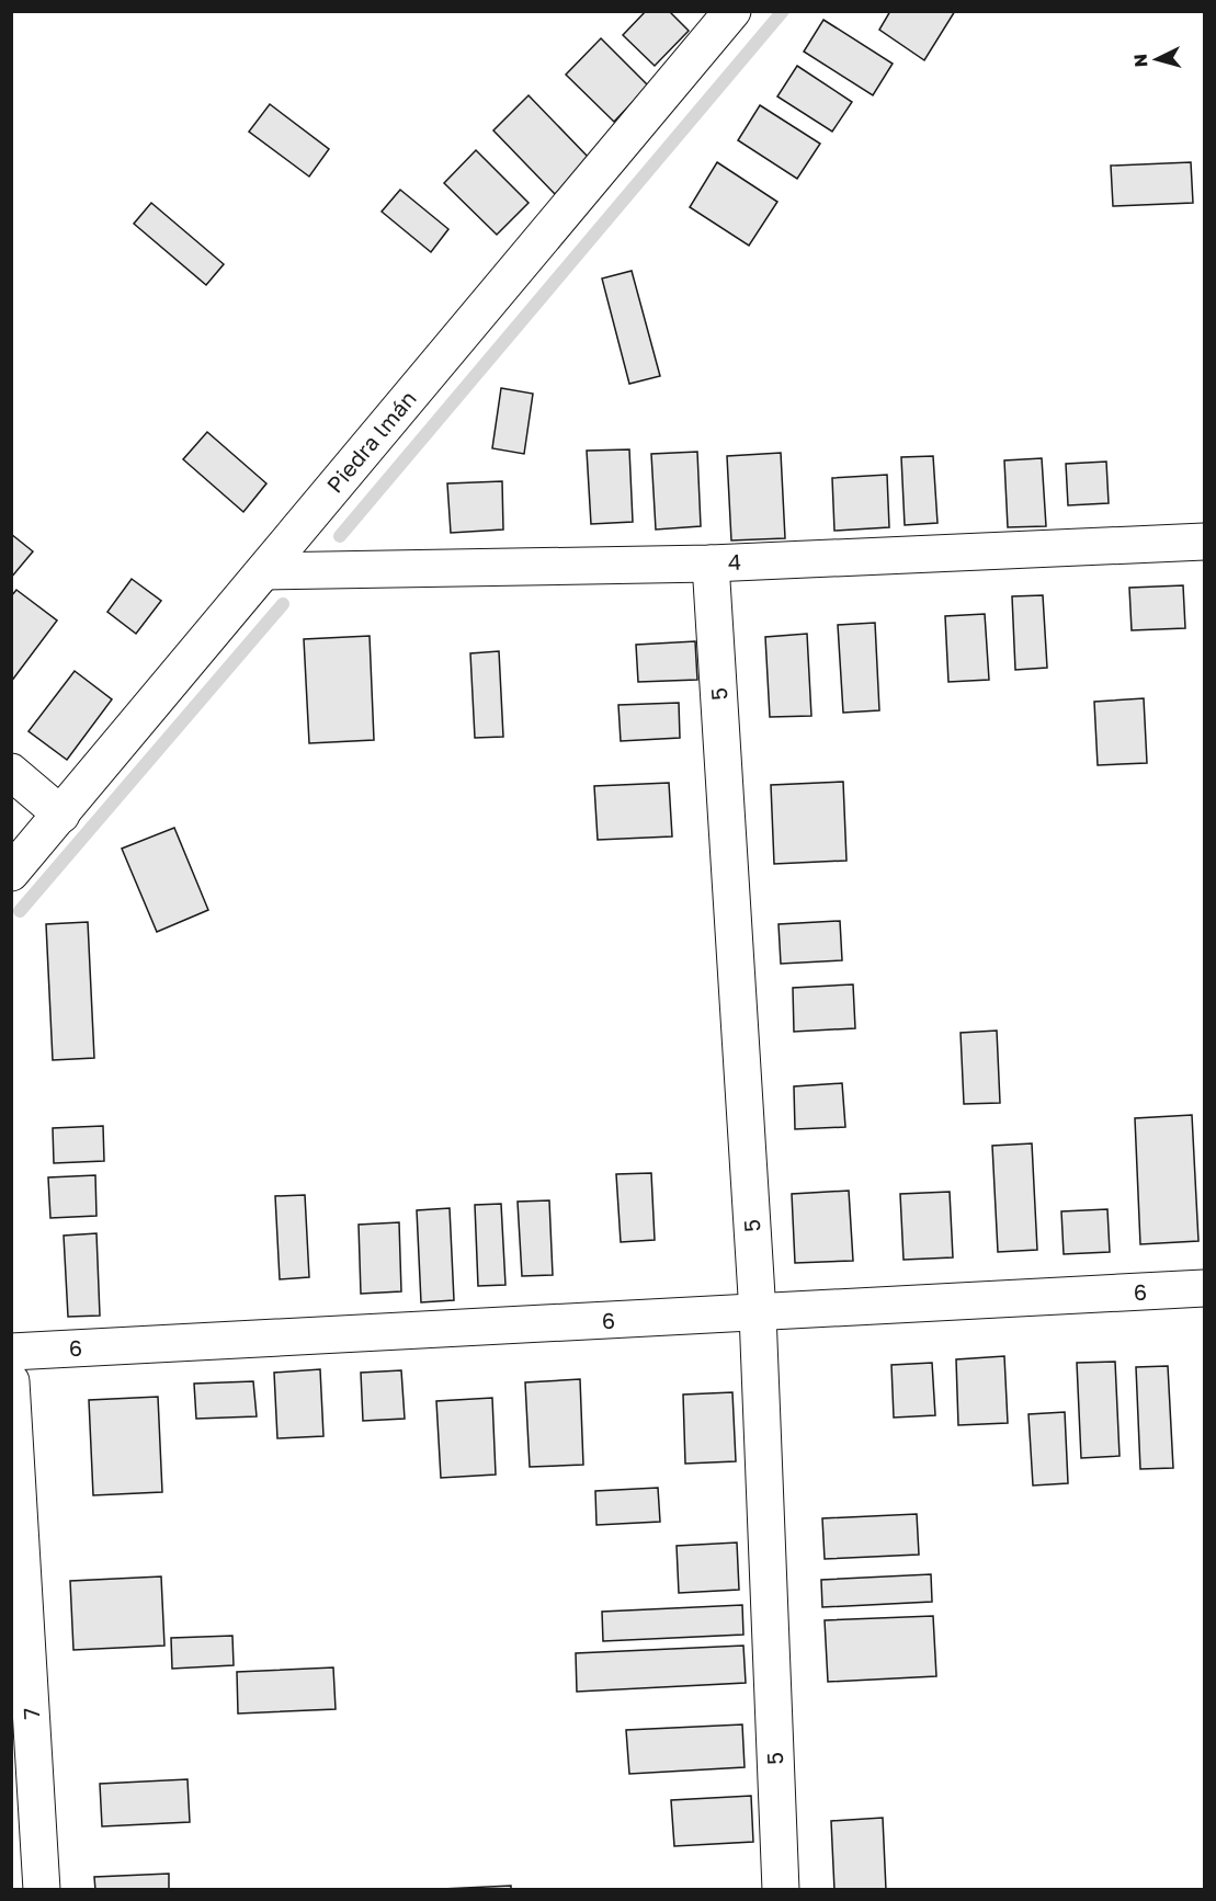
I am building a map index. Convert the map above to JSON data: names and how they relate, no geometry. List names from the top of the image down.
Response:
{
  "streets": {
    "street": [
      "Piedra lmán",
      "4",
      "5",
      "6",
      "7"
    ]
  },
  "crossings": [
    ["Piedra lmán", "4"],
    ["4", "5"],
    ["5", "6"]
  ],
  "north": "left"
}
